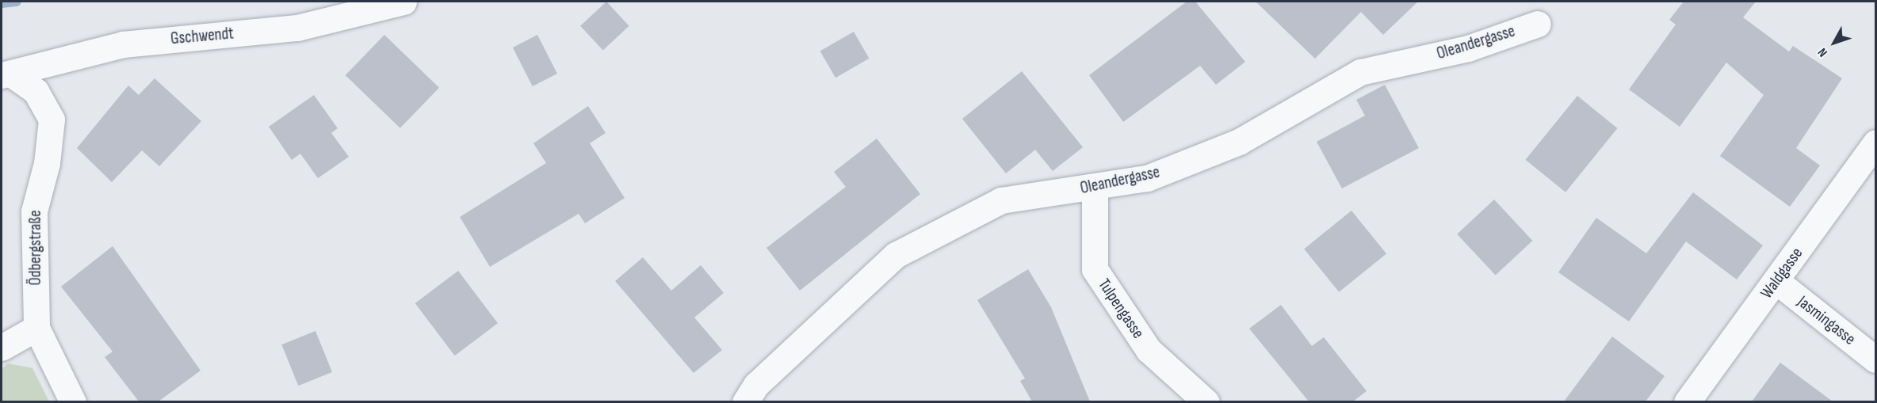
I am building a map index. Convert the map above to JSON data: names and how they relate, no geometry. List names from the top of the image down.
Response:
{
  "streets": {
    "street": [
      "Gschwendt",
      "Oleandergasse",
      "Ödbergstraße",
      "Waldgasse",
      "Tulpengasse",
      "Jasmingasse"
    ]
  },
  "crossings": [
    ["Gschwendt", "Ödbergstraße"],
    ["Oleandergasse", "Tulpengasse"],
    ["Waldgasse", "Jasmingasse"]
  ],
  "north": "bottom left"
}
